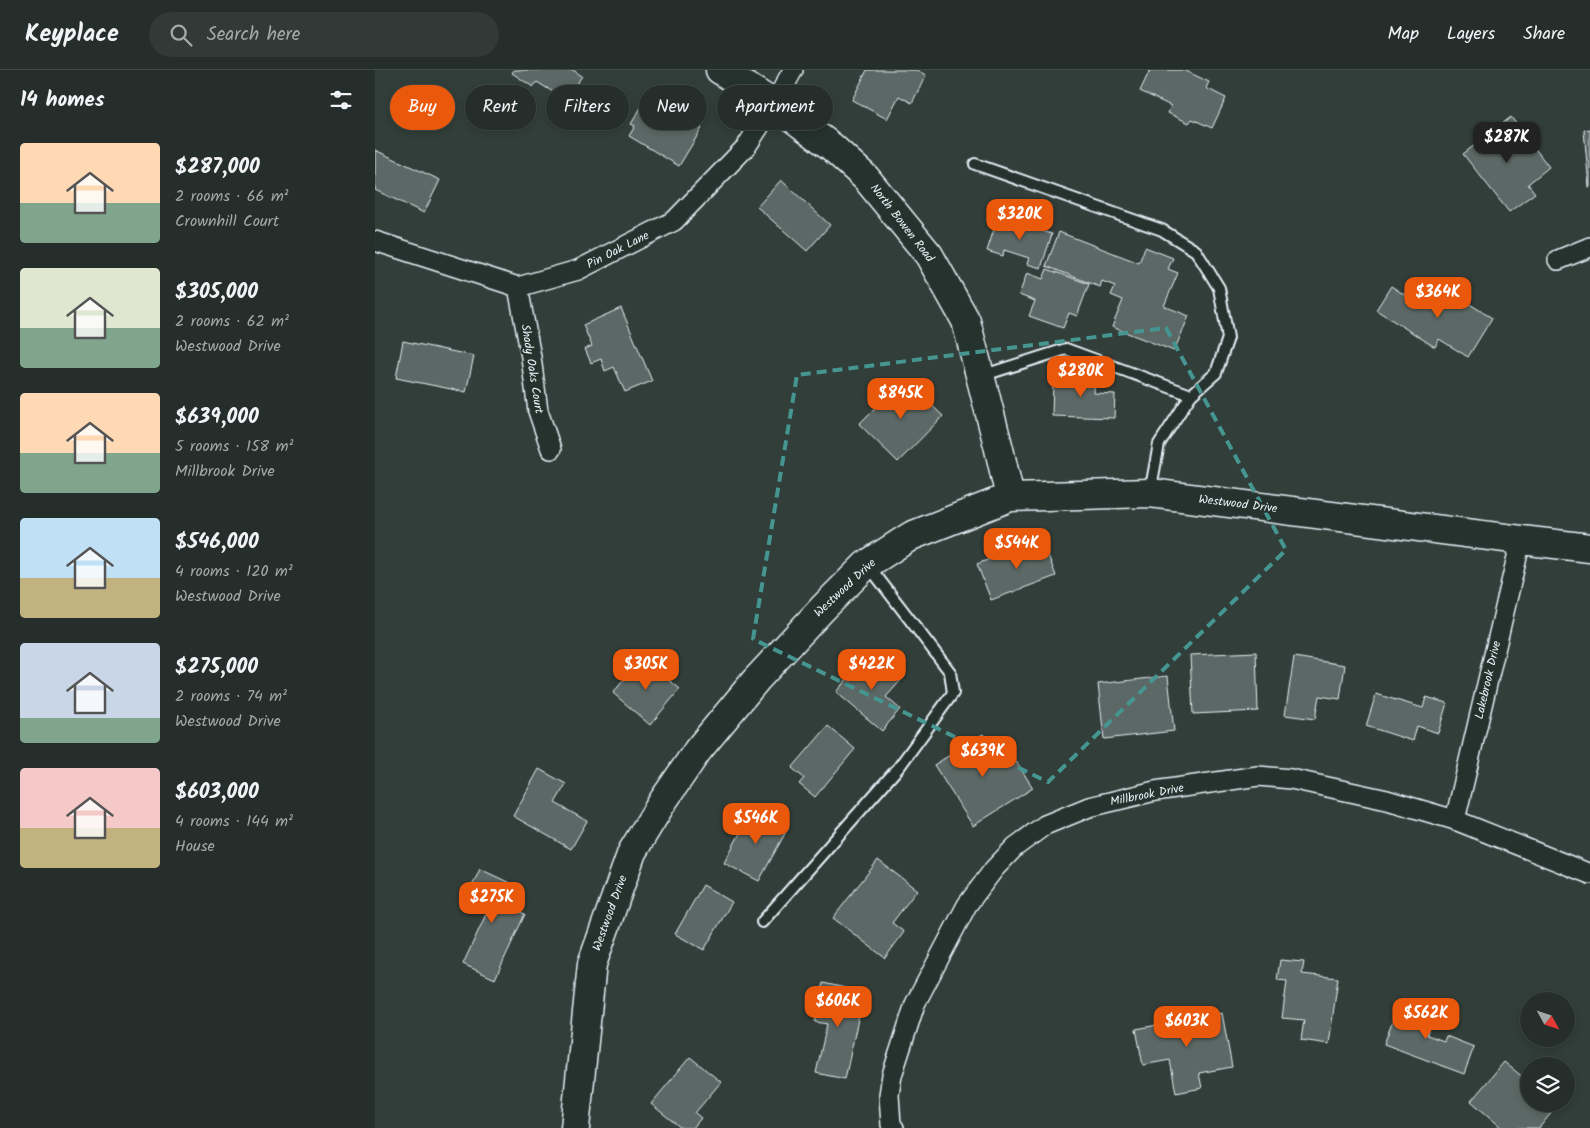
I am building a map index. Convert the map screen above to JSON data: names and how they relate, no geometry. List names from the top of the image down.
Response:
{
  "streets": {
    "street": [
      "North Bowen Road",
      "Pin Oak Lane",
      "Shady Oaks Court",
      "Westwood Drive",
      "Lakebrook Drive",
      "Millbrook Drive"
    ]
  },
  "crossings": [
    ["North Bowen Road", "Westwood Drive"],
    ["Pin Oak Lane", "Shady Oaks Court"],
    ["Westwood Drive", "Lakebrook Drive"],
    ["Lakebrook Drive", "Millbrook Drive"]
  ],
  "north": "bottom right",
  "page": {
    "header": "Keyplace",
    "search": "Search here",
    "nav": ["Map", "Layers", "Share"],
    "heading": "14 homes",
    "chip": [
      "Buy",
      "Rent",
      "Filters",
      "New",
      "Apartment"
    ],
    "price": [
      "$287K",
      "$320K",
      "$364K",
      "$280K",
      "$845K",
      "$544K",
      "$305K",
      "$422K",
      "$639K",
      "$546K",
      "$275K",
      "$606K",
      "$562K",
      "$603K"
    ],
    "list": [
      {
        "name": "$287,000",
        "note": "2 rooms · 66 m² · Crownhill Court"
      },
      {
        "name": "$305,000",
        "note": "2 rooms · 62 m² · Westwood Drive"
      },
      {
        "name": "$639,000",
        "note": "5 rooms · 158 m² · Millbrook Drive"
      },
      {
        "name": "$546,000",
        "note": "4 rooms · 120 m² · Westwood Drive"
      },
      {
        "name": "$275,000",
        "note": "2 rooms · 74 m² · Westwood Drive"
      },
      {
        "name": "$603,000",
        "note": "4 rooms · 144 m² · House"
      }
    ]
  }
}
